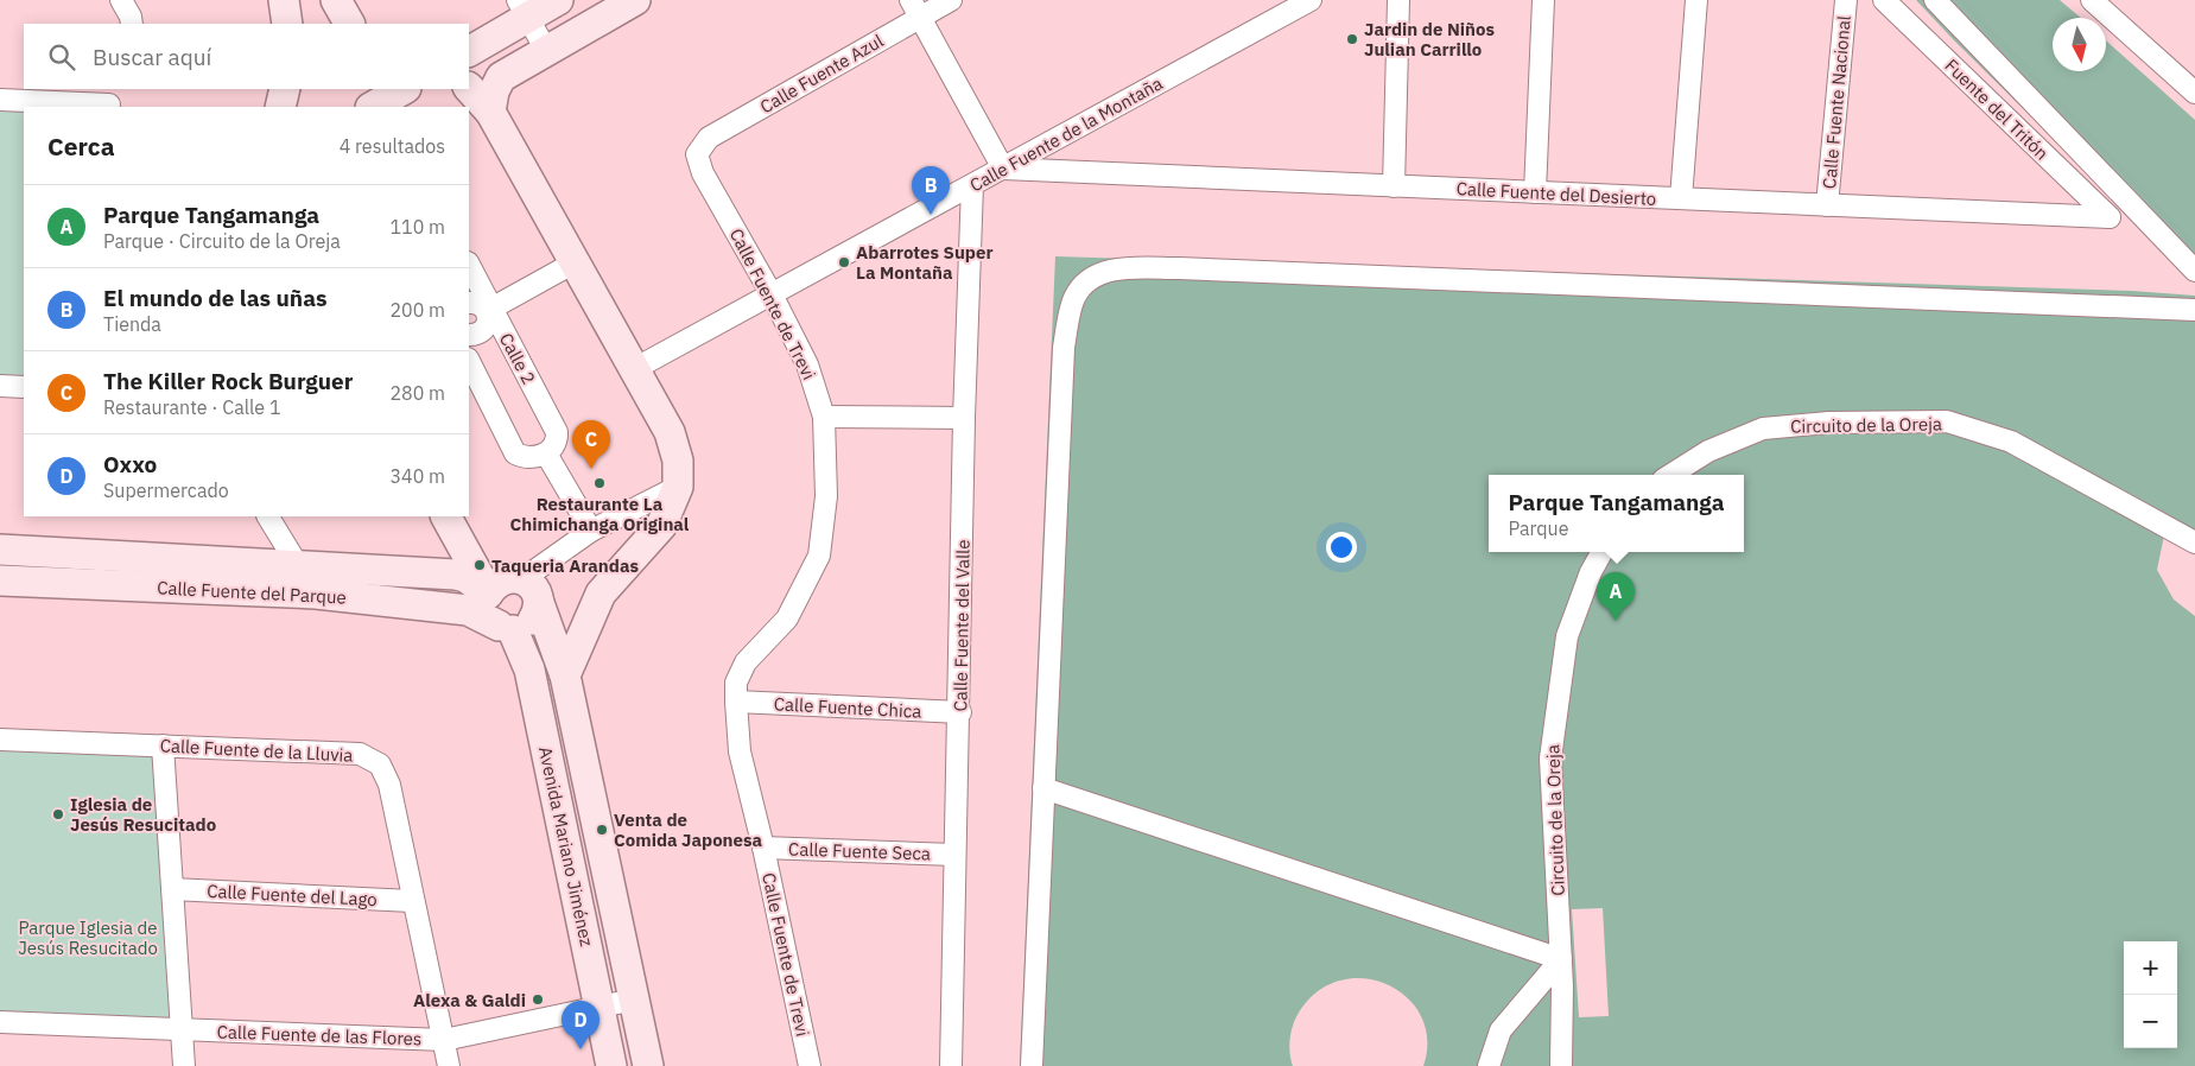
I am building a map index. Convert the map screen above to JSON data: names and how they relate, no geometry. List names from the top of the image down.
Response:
{
  "streets": {
    "street": [
      "Calle Fuente Azul",
      "Calle Fuente Nacional",
      "Fuente del Tritón",
      "Calle Fuente de la Montaña",
      "Calle Fuente del Desierto",
      "Calle Fuente de Trevi",
      "Calle 2",
      "Circuito de la Oreja",
      "Calle Fuente del Parque",
      "Calle Fuente del Valle",
      "Calle Fuente Chica",
      "Calle Fuente de la Lluvia",
      "Avenida Mariano Jiménez",
      "Calle Fuente Seca",
      "Calle Fuente del Lago",
      "Calle Fuente de las Flores"
    ]
  },
  "crossings": [
    ["Calle Fuente Azul", "Calle Fuente de Trevi"],
    ["Calle Fuente Nacional", "Calle Fuente del Desierto"],
    ["Fuente del Tritón", "Calle Fuente del Desierto"],
    ["Calle Fuente de la Montaña", "Calle Fuente del Desierto"],
    ["Calle Fuente de la Montaña", "Calle Fuente de Trevi"],
    ["Calle Fuente de la Montaña", "Calle Fuente del Valle"],
    ["Calle Fuente de Trevi", "Calle Fuente Chica"],
    ["Calle Fuente de Trevi", "Calle Fuente Seca"],
    ["Calle Fuente del Parque", "Avenida Mariano Jiménez"],
    ["Calle Fuente del Valle", "Calle Fuente Chica"],
    ["Calle Fuente del Valle", "Calle Fuente Seca"],
    ["Calle Fuente de la Lluvia", "Calle Fuente del Lago"],
    ["Calle Fuente de la Lluvia", "Calle Fuente de las Flores"],
    ["Avenida Mariano Jiménez", "Calle Fuente de las Flores"]
  ],
  "parks": ["Parque Iglesia de Jesús Resucitado"],
  "places": [
    "Jardin de Niños Julian Carrillo",
    "Abarrotes Super La Montaña",
    "Restaurante La Chimichanga Original",
    "Taqueria Arandas",
    "Iglesia de Jesús Resucitado",
    "Venta de Comida Japonesa",
    "Alexa & Galdi"
  ],
  "north": "bottom",
  "page": {
    "search": "Buscar aquí",
    "heading": ["Cerca", "4 resultados"],
    "pins": [
      "B",
      "C",
      "A",
      "D"
    ],
    "list": [
      {
        "mark": "A",
        "name": "Parque Tangamanga",
        "note": "Parque · Circuito de la Oreja",
        "value": "110 m"
      },
      {
        "mark": "B",
        "name": "El mundo de las uñas",
        "note": "Tienda",
        "value": "200 m"
      },
      {
        "mark": "C",
        "name": "The Killer Rock Burguer",
        "note": "Restaurante · Calle 1",
        "value": "280 m"
      },
      {
        "mark": "D",
        "name": "Oxxo",
        "note": "Supermercado",
        "value": "340 m"
      }
    ],
    "popup": ["Parque Tangamanga", "Parque"],
    "map_buttons": ["+", "−"]
  }
}
